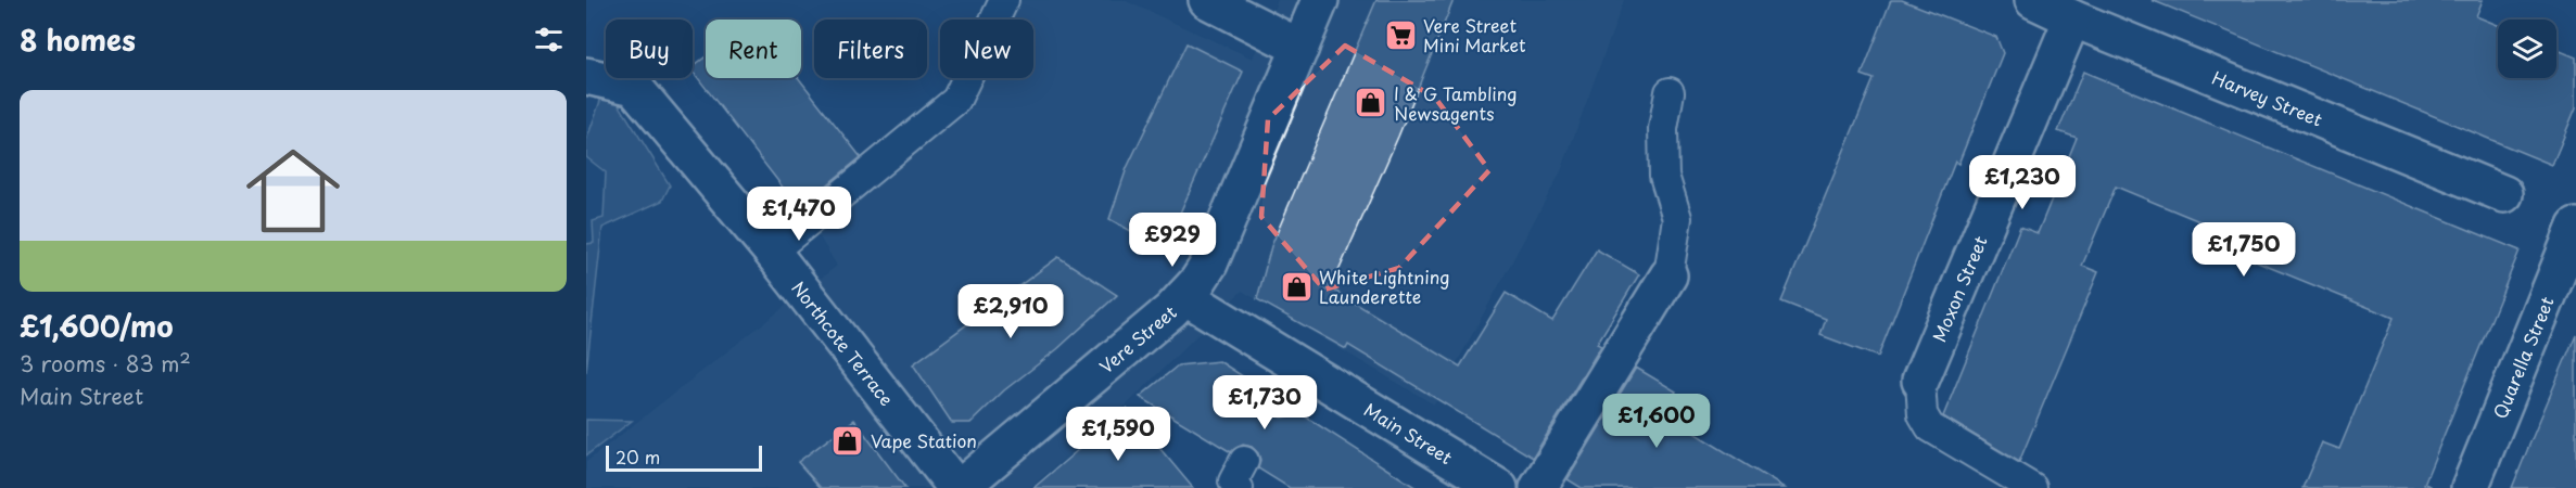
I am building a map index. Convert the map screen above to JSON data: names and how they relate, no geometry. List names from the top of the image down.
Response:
{
  "streets": {
    "street": [
      "Harvey Street",
      "Moxon Street",
      "Vere Street",
      "Northcote Terrace",
      "Quarella Street",
      "Main Street"
    ]
  },
  "crossings": [
    ["Harvey Street", "Moxon Street"],
    ["Vere Street", "Northcote Terrace"],
    ["Vere Street", "Main Street"]
  ],
  "places": {
    "supermarket": ["Vere Street Mini Market"],
    "shop": ["I & G Tambling Newsagents", "White Lightning Launderette", "Vape Station"]
  },
  "scale_bar": "20 m",
  "page": {
    "heading": "8 homes",
    "chip": [
      "Buy",
      "Rent",
      "Filters",
      "New"
    ],
    "list": [
      {
        "name": "£1,600/mo",
        "note": "3 rooms · 83 m² · Main Street"
      }
    ],
    "price": [
      "£1,230",
      "£1,470",
      "£929",
      "£1,750",
      "£2,910",
      "£1,730",
      "£1,600",
      "£1,590"
    ],
    "scale": "20 m"
  }
}
